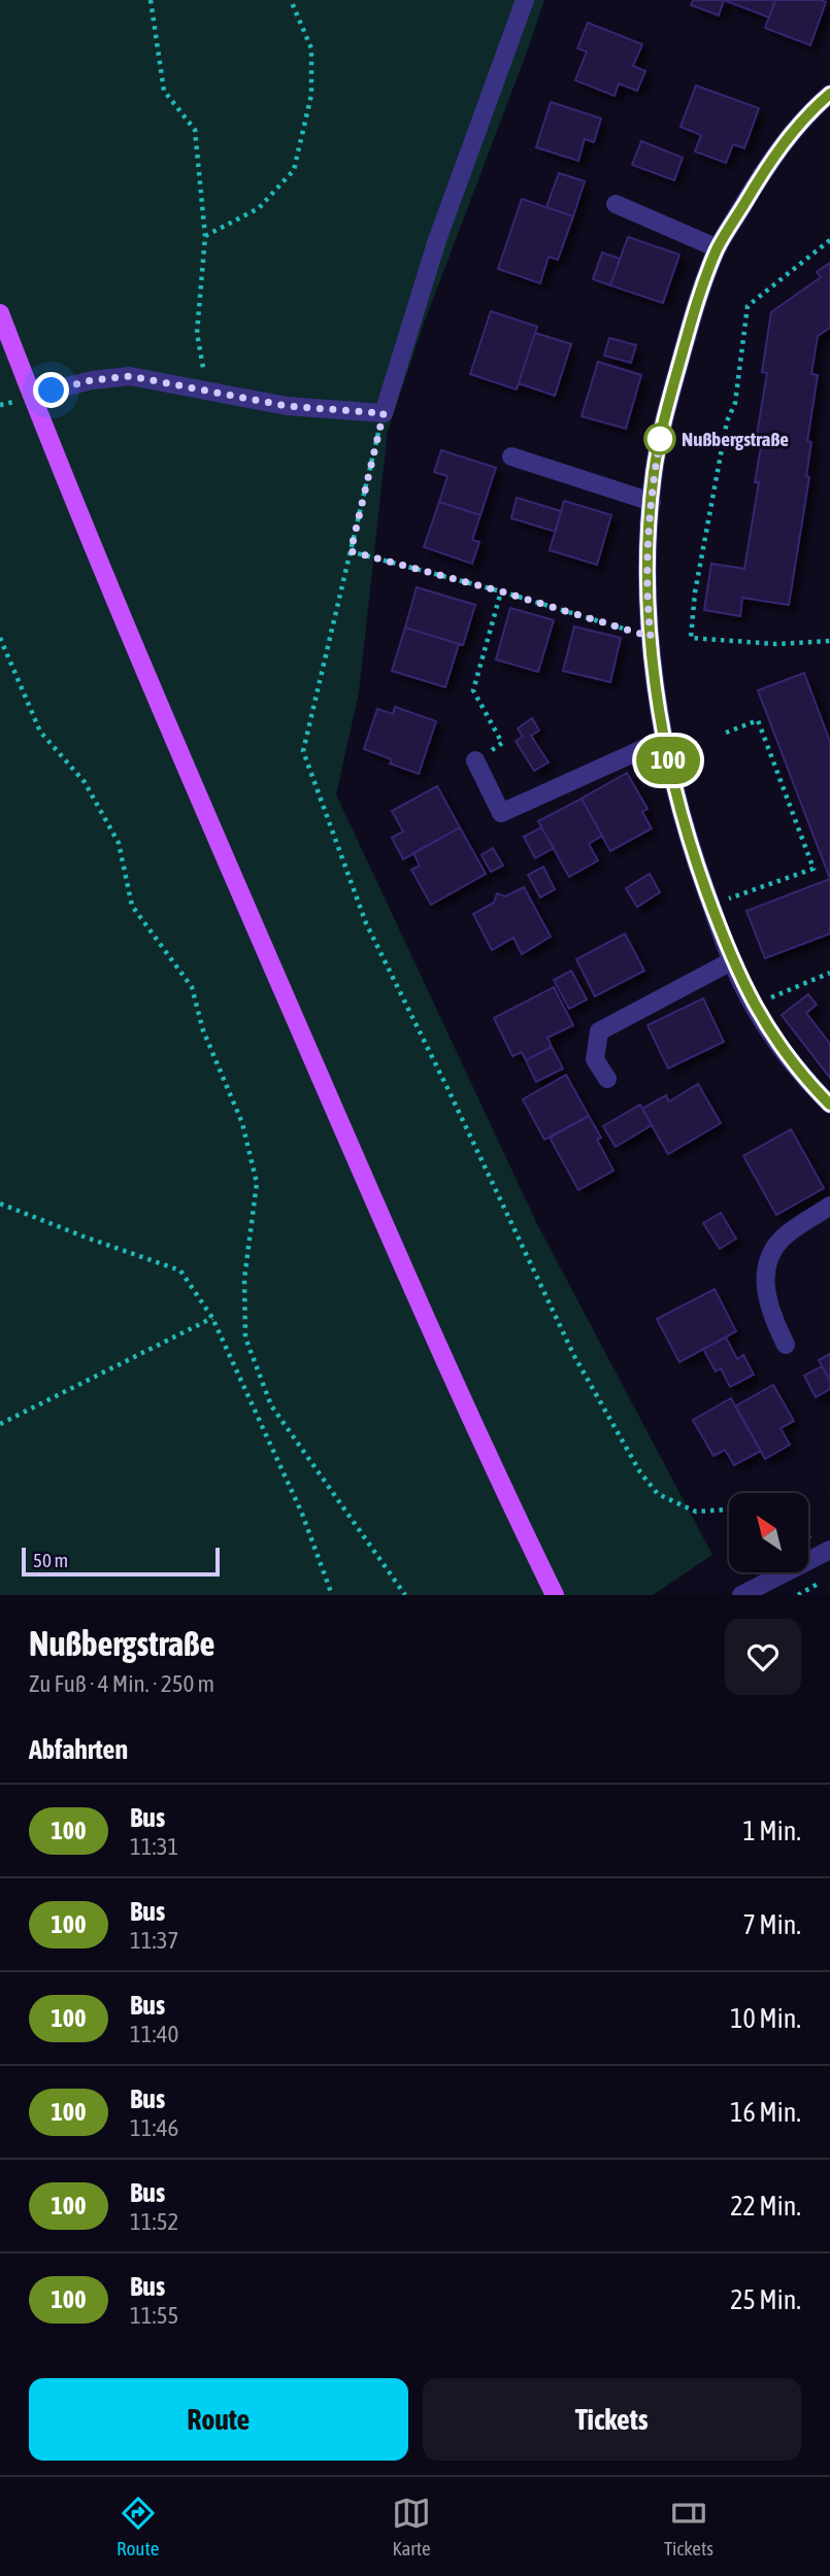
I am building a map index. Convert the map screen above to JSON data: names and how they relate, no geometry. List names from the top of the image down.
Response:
{
  "places": ["Nußbergstraße"],
  "lines": ["bus line 100"],
  "scale_bar": "50 m",
  "north": "top left",
  "page": {
    "on_map": "100",
    "scale": "50 m",
    "heading": [
      ["Nußbergstraße", "Zu Fuß · 4 Min. · 250 m"],
      "Abfahrten"
    ],
    "list": [
      {
        "mark": "100",
        "name": "Bus",
        "note": "11:31",
        "value": "1 Min."
      },
      {
        "mark": "100",
        "name": "Bus",
        "note": "11:37",
        "value": "7 Min."
      },
      {
        "mark": "100",
        "name": "Bus",
        "note": "11:40",
        "value": "10 Min."
      },
      {
        "mark": "100",
        "name": "Bus",
        "note": "11:46",
        "value": "16 Min."
      },
      {
        "mark": "100",
        "name": "Bus",
        "note": "11:52",
        "value": "22 Min."
      },
      {
        "mark": "100",
        "name": "Bus",
        "note": "11:55",
        "value": "25 Min."
      }
    ],
    "buttons": ["Route", "Tickets"],
    "tabs": ["Route", "Karte", "Tickets"]
  }
}
